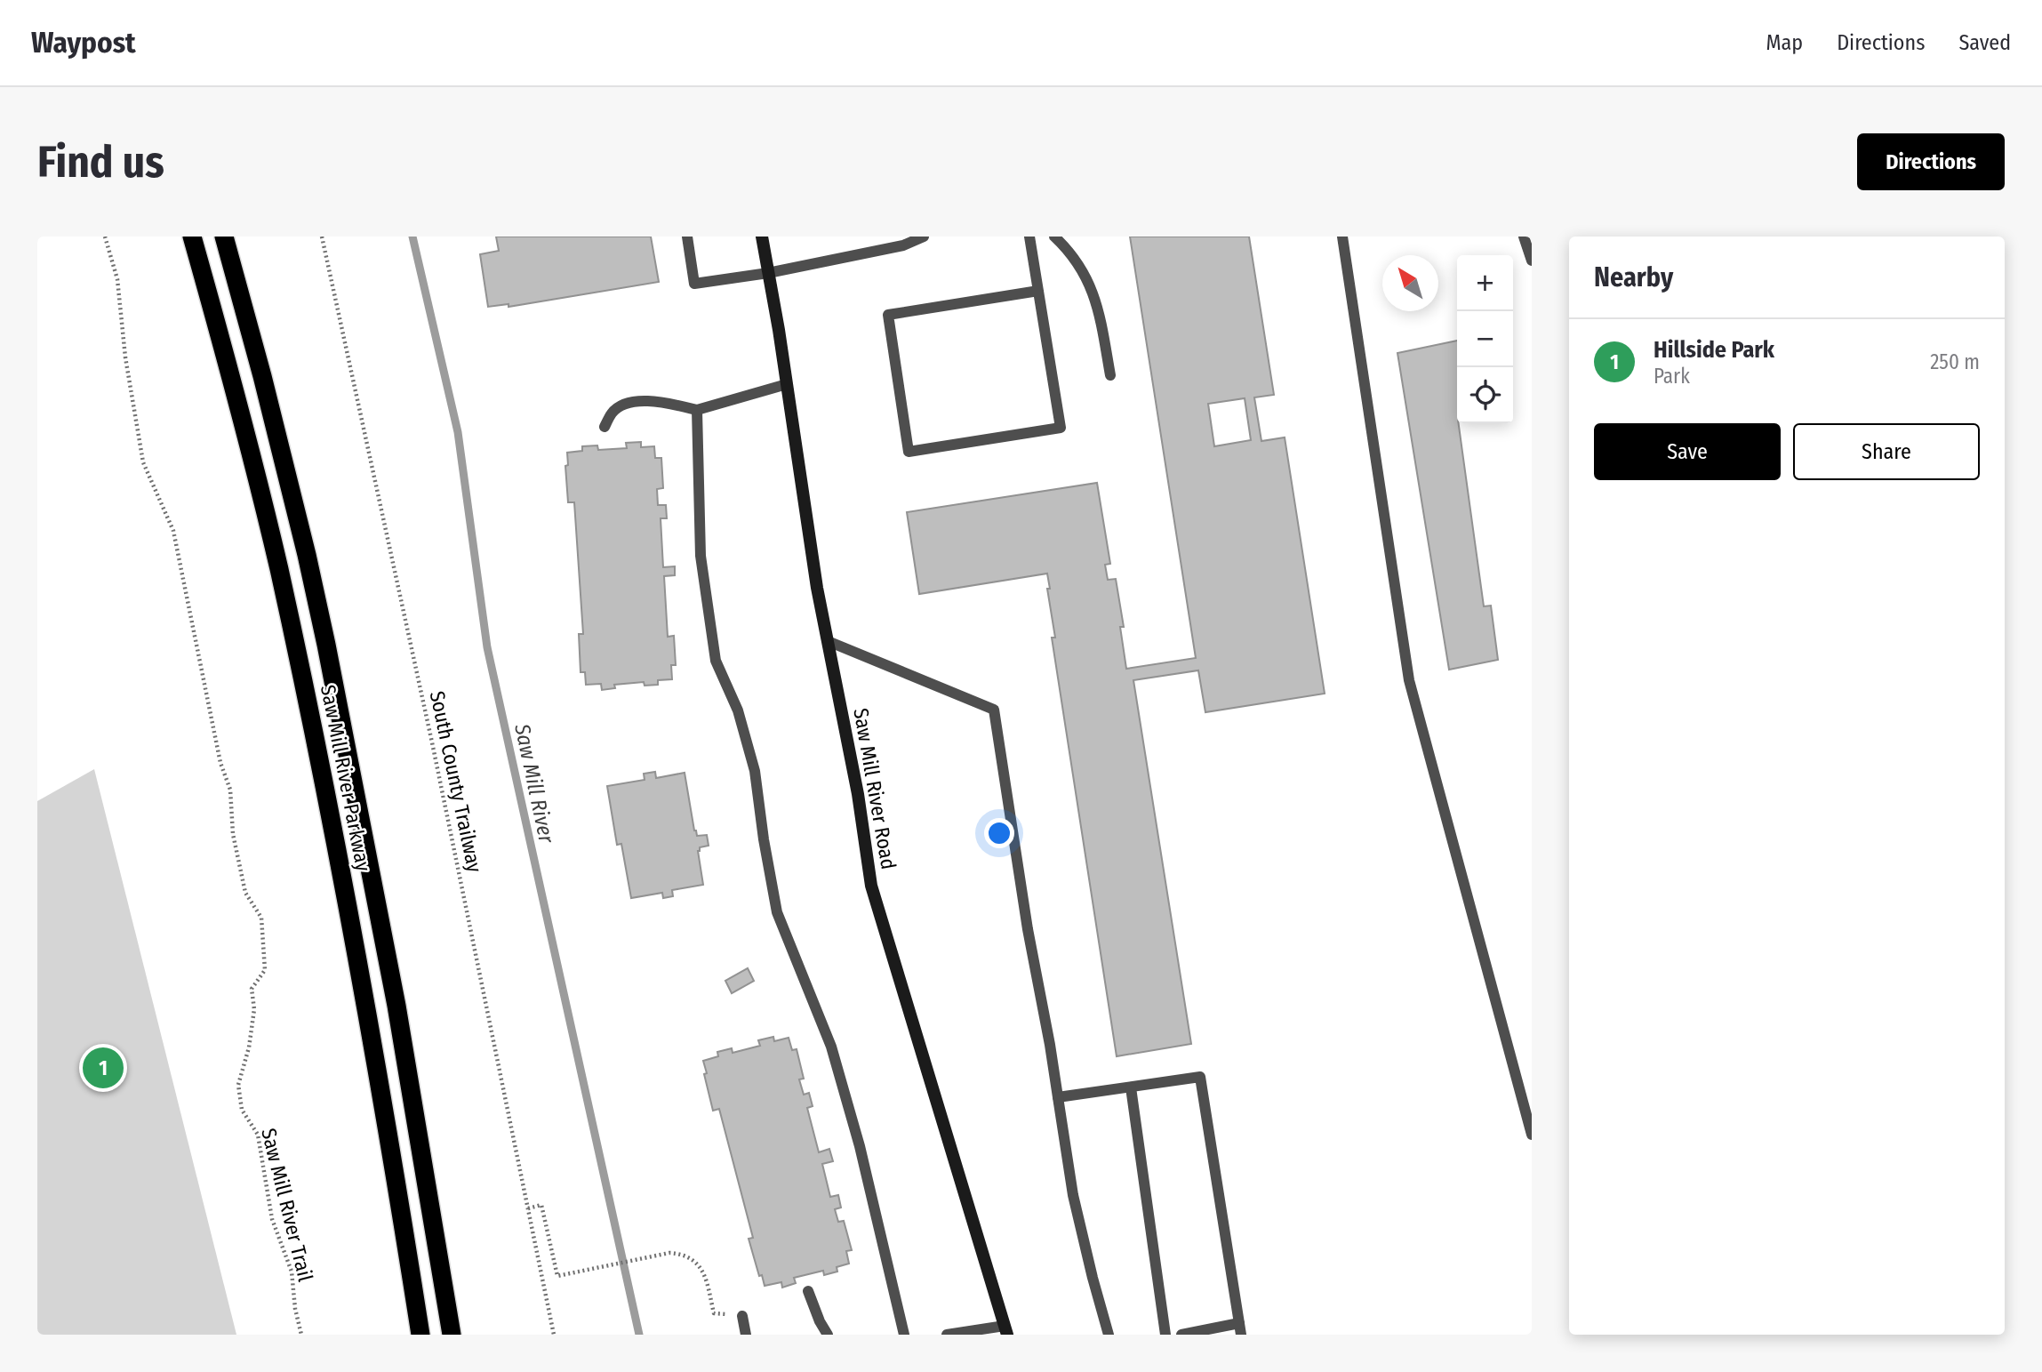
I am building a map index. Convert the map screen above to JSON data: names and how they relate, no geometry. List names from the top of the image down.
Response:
{
  "streets": {
    "highway": ["Saw Mill River Parkway"],
    "main road": ["Saw Mill River Road"],
    "path": ["South County Trailway", "Saw Mill River Trail"]
  },
  "water": ["Saw Mill River"],
  "north": "top left",
  "page": {
    "header": "Waypost",
    "nav": ["Map", "Directions", "Saved"],
    "buttons": [
      "Directions",
      ["Save", "Share"]
    ],
    "title": "Find us",
    "heading": "Nearby",
    "map_buttons": ["+", "−"],
    "list": [
      {
        "mark": "1",
        "name": "Hillside Park",
        "note": "Park",
        "value": "250 m"
      }
    ],
    "pins": "1"
  }
}
